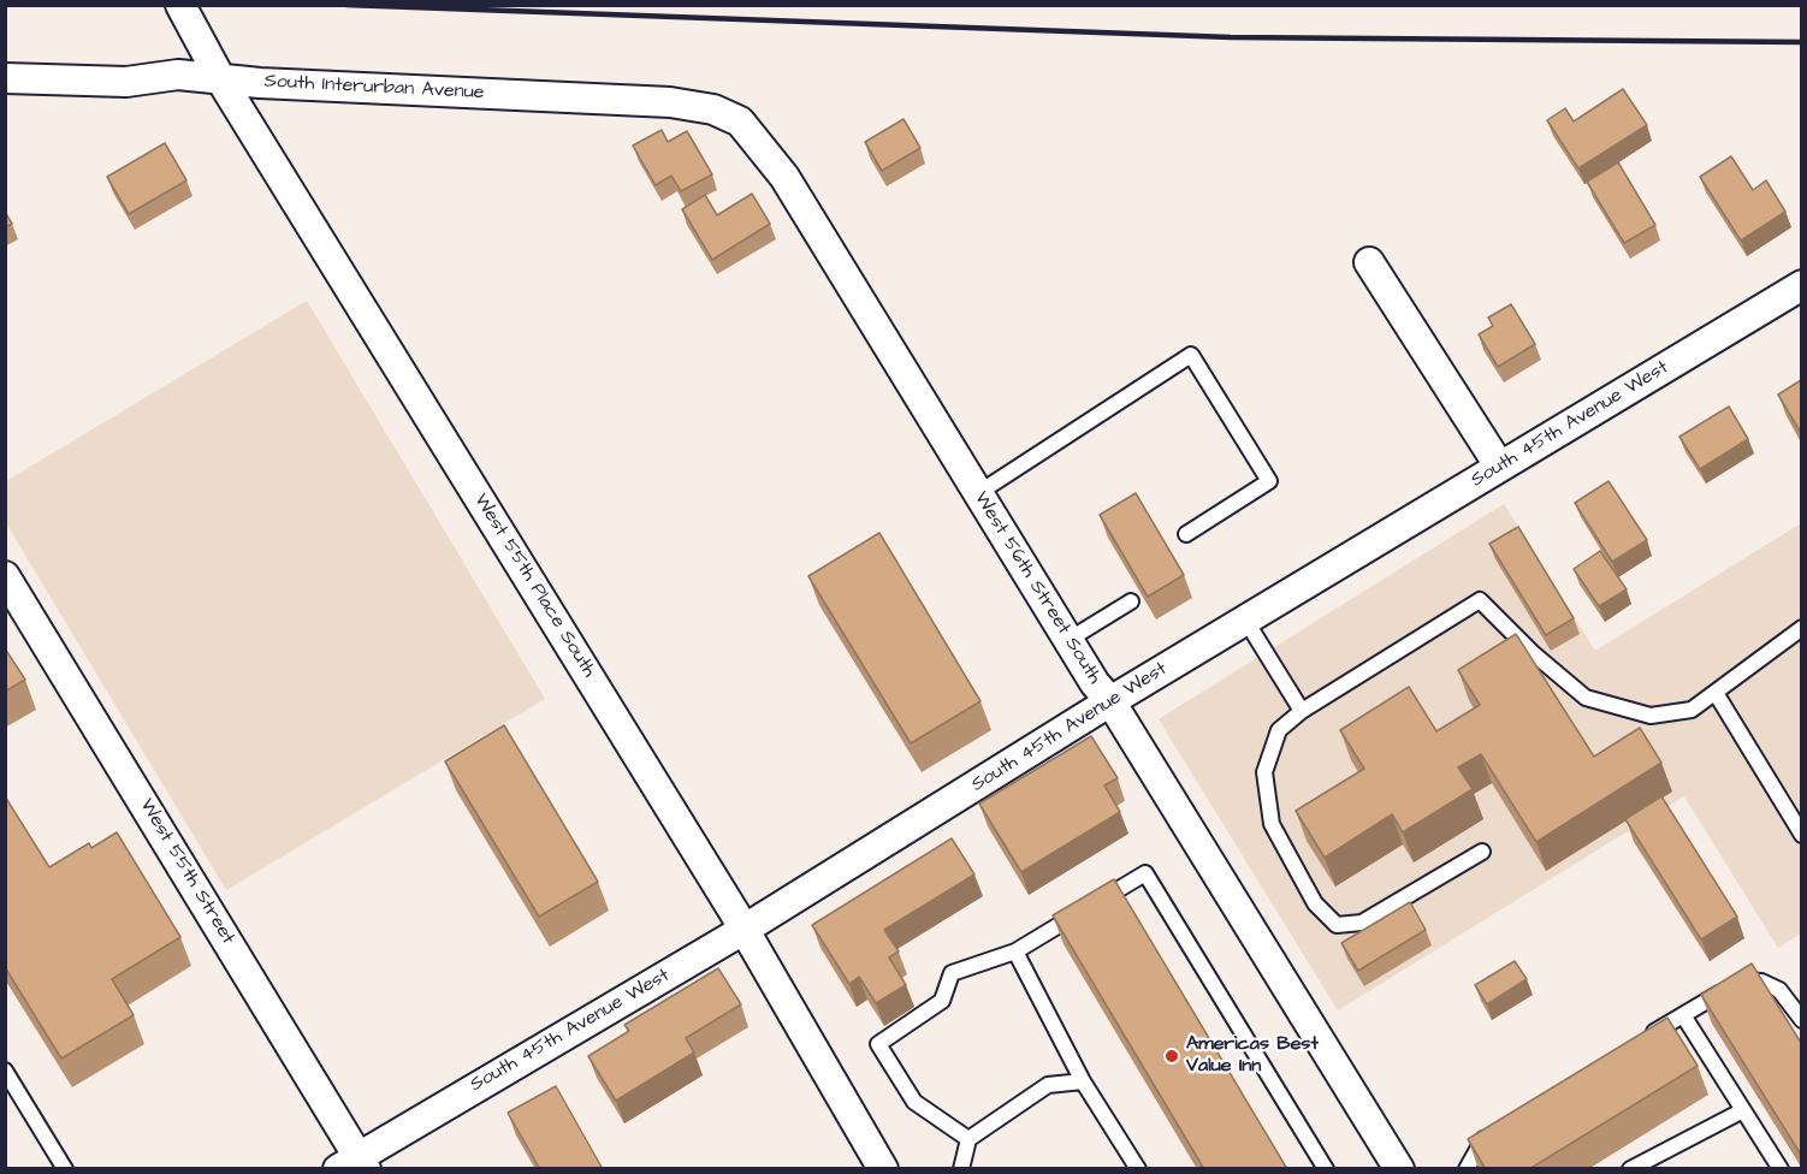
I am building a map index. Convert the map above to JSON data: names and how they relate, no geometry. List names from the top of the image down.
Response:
{
  "streets": {
    "street": [
      "South Interurban Avenue",
      "South 45th Avenue West",
      "West 55th Place South",
      "West 56th Street South",
      "West 55th Street"
    ]
  },
  "crossings": [
    ["South Interurban Avenue", "West 55th Place South"],
    ["South Interurban Avenue", "West 56th Street South"],
    ["South 45th Avenue West", "West 55th Place South"],
    ["South 45th Avenue West", "West 56th Street South"],
    ["South 45th Avenue West", "West 55th Street"]
  ],
  "places": ["Americas Best Value Inn"]
}
